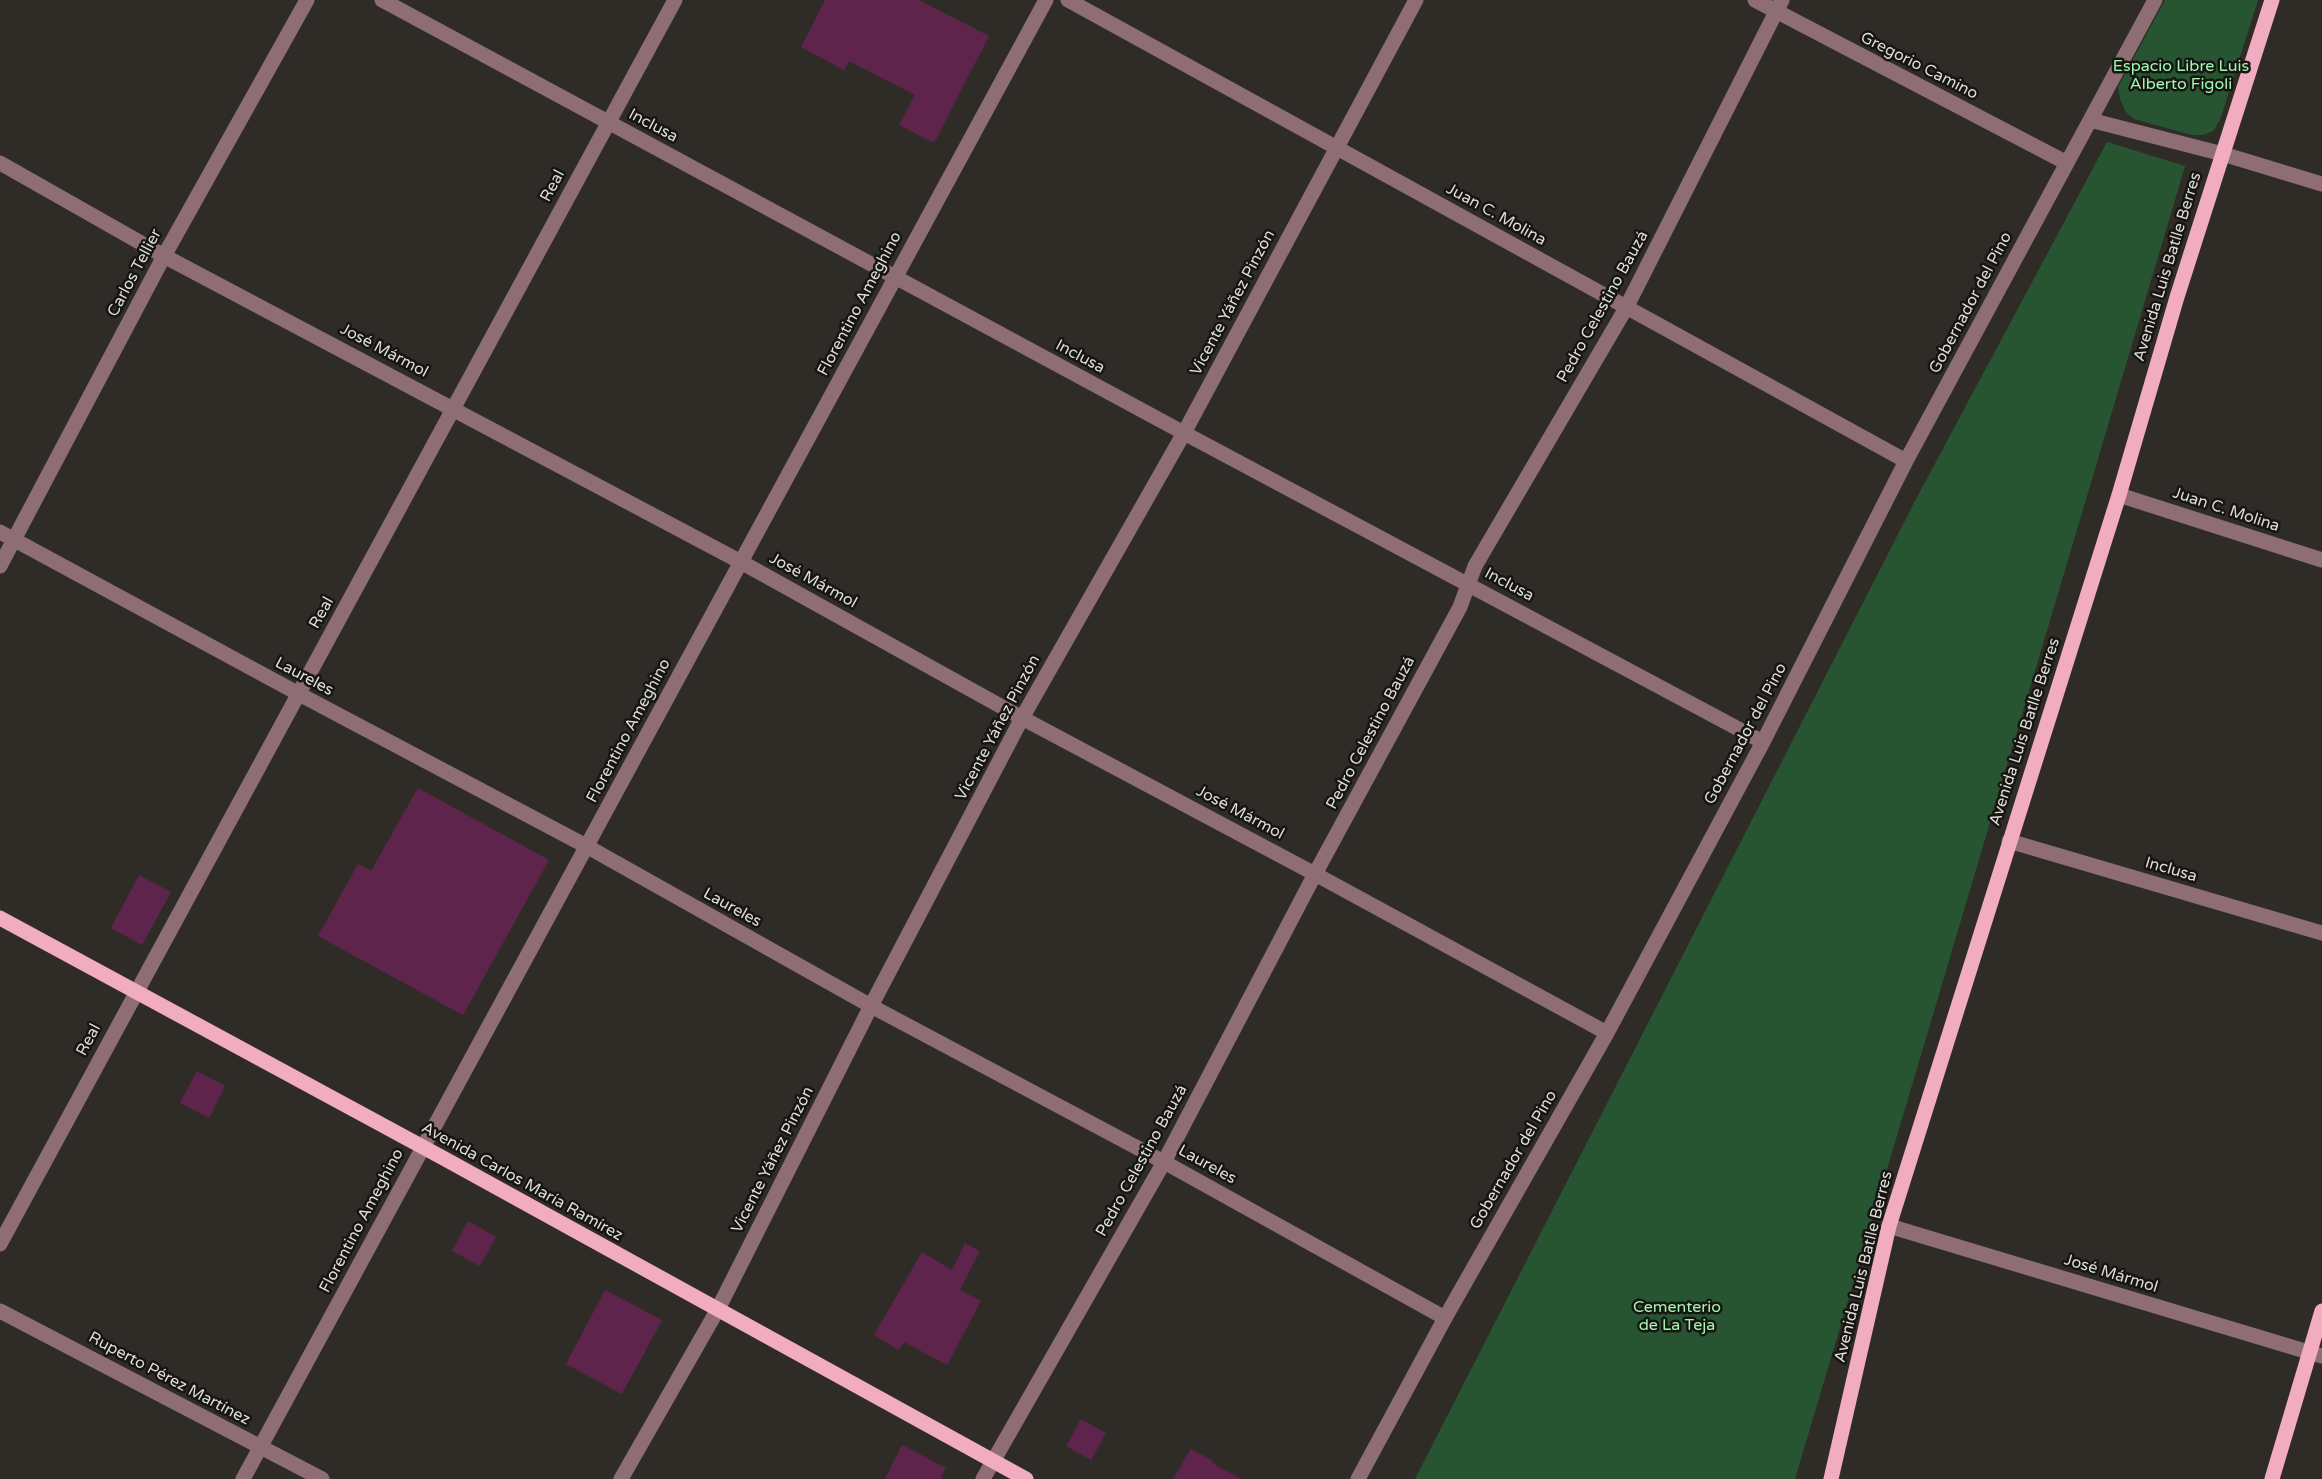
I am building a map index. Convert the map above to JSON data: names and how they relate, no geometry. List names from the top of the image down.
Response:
{
  "streets": {
    "main road": ["Avenida Luis Batlle Berres", "Avenida Carlos María Ramírez"],
    "street": [
      "Gregorio Camino",
      "Inclusa",
      "Real",
      "Juan C. Molina",
      "Carlos Tellier",
      "Vicente Yáñez Pinzón",
      "Gobernador del Pino",
      "Florentino Ameghino",
      "Pedro Celestino Bauzá",
      "José Mármol",
      "Laureles",
      "Ruperto Pérez Martínez"
    ]
  },
  "crossings": [
    ["Gregorio Camino", "Gobernador del Pino"],
    ["Gregorio Camino", "Pedro Celestino Bauzá"],
    ["Inclusa", "Real"],
    ["Inclusa", "Avenida Luis Batlle Berres"],
    ["Inclusa", "Vicente Yáñez Pinzón"],
    ["Inclusa", "Gobernador del Pino"],
    ["Inclusa", "Florentino Ameghino"],
    ["Inclusa", "Pedro Celestino Bauzá"],
    ["Real", "José Mármol"],
    ["Real", "Laureles"],
    ["Real", "Avenida Carlos María Ramírez"],
    ["Juan C. Molina", "Avenida Luis Batlle Berres"],
    ["Juan C. Molina", "Vicente Yáñez Pinzón"],
    ["Juan C. Molina", "Gobernador del Pino"],
    ["Juan C. Molina", "Pedro Celestino Bauzá"],
    ["Avenida Luis Batlle Berres", "José Mármol"],
    ["Carlos Tellier", "José Mármol"],
    ["Carlos Tellier", "Laureles"],
    ["Vicente Yáñez Pinzón", "José Mármol"],
    ["Vicente Yáñez Pinzón", "Laureles"],
    ["Vicente Yáñez Pinzón", "Avenida Carlos María Ramírez"],
    ["Gobernador del Pino", "José Mármol"],
    ["Gobernador del Pino", "Laureles"],
    ["Florentino Ameghino", "José Mármol"],
    ["Florentino Ameghino", "Laureles"],
    ["Florentino Ameghino", "Avenida Carlos María Ramírez"],
    ["Florentino Ameghino", "Ruperto Pérez Martínez"],
    ["Pedro Celestino Bauzá", "José Mármol"],
    ["Pedro Celestino Bauzá", "Laureles"],
    ["Pedro Celestino Bauzá", "Avenida Carlos María Ramírez"]
  ],
  "parks": ["Espacio Libre Luis Alberto Figoli", "Cementerio de La Teja"]
}
